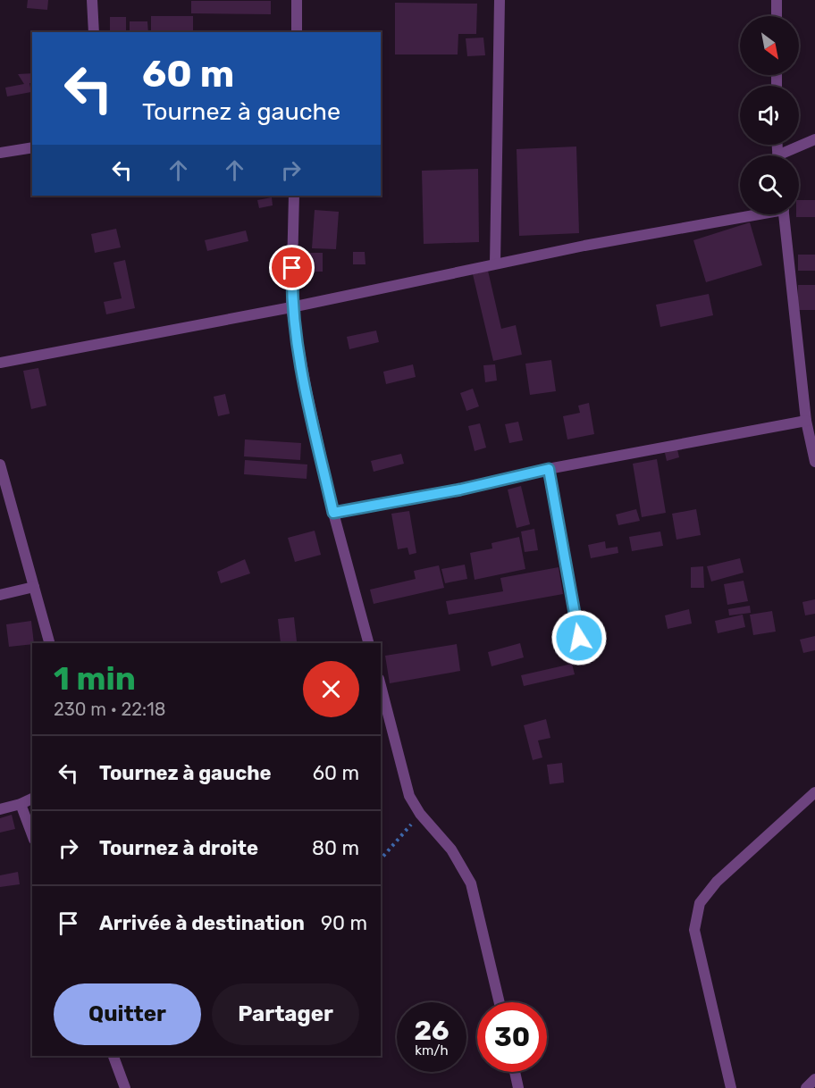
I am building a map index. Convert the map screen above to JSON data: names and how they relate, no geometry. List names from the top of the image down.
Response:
{
  "north": "bottom right",
  "page": {
    "turn": ["60 m", "Tournez à gauche"],
    "heading": ["1 min", "230 m · 22:18"],
    "list": [
      {
        "name": "Tournez à gauche",
        "value": "60 m"
      },
      {
        "name": "Tournez à droite",
        "value": "80 m"
      },
      {
        "name": "Arrivée à destination",
        "value": "90 m"
      }
    ],
    "buttons": ["Quitter", "Partager"],
    "speed": "26 km/h",
    "limit": "30"
  }
}
